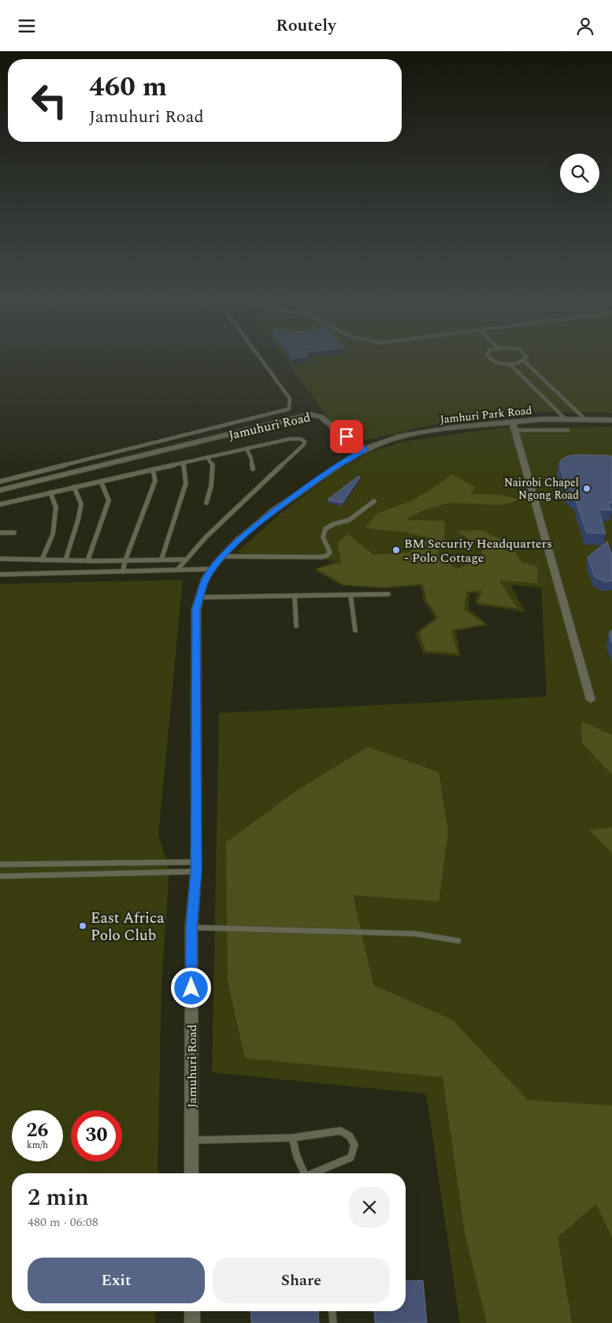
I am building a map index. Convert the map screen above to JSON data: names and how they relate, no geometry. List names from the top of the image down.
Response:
{
  "streets": {
    "street": ["Jamhuri Park Road", "Jamuhuri Road"]
  },
  "crossings": [
    ["Jamhuri Park Road", "Jamuhuri Road"]
  ],
  "places": ["Nairobi Chapel Ngong Road", "BM Security Headquarters - Polo Cottage", "East Africa Polo Club"],
  "page": {
    "header": "Routely",
    "turn": ["460 m", "Jamuhuri Road"],
    "speed": "26 km/h",
    "limit": "30",
    "heading": ["2 min", "480 m · 06:08"],
    "buttons": ["Exit", "Share"]
  }
}
